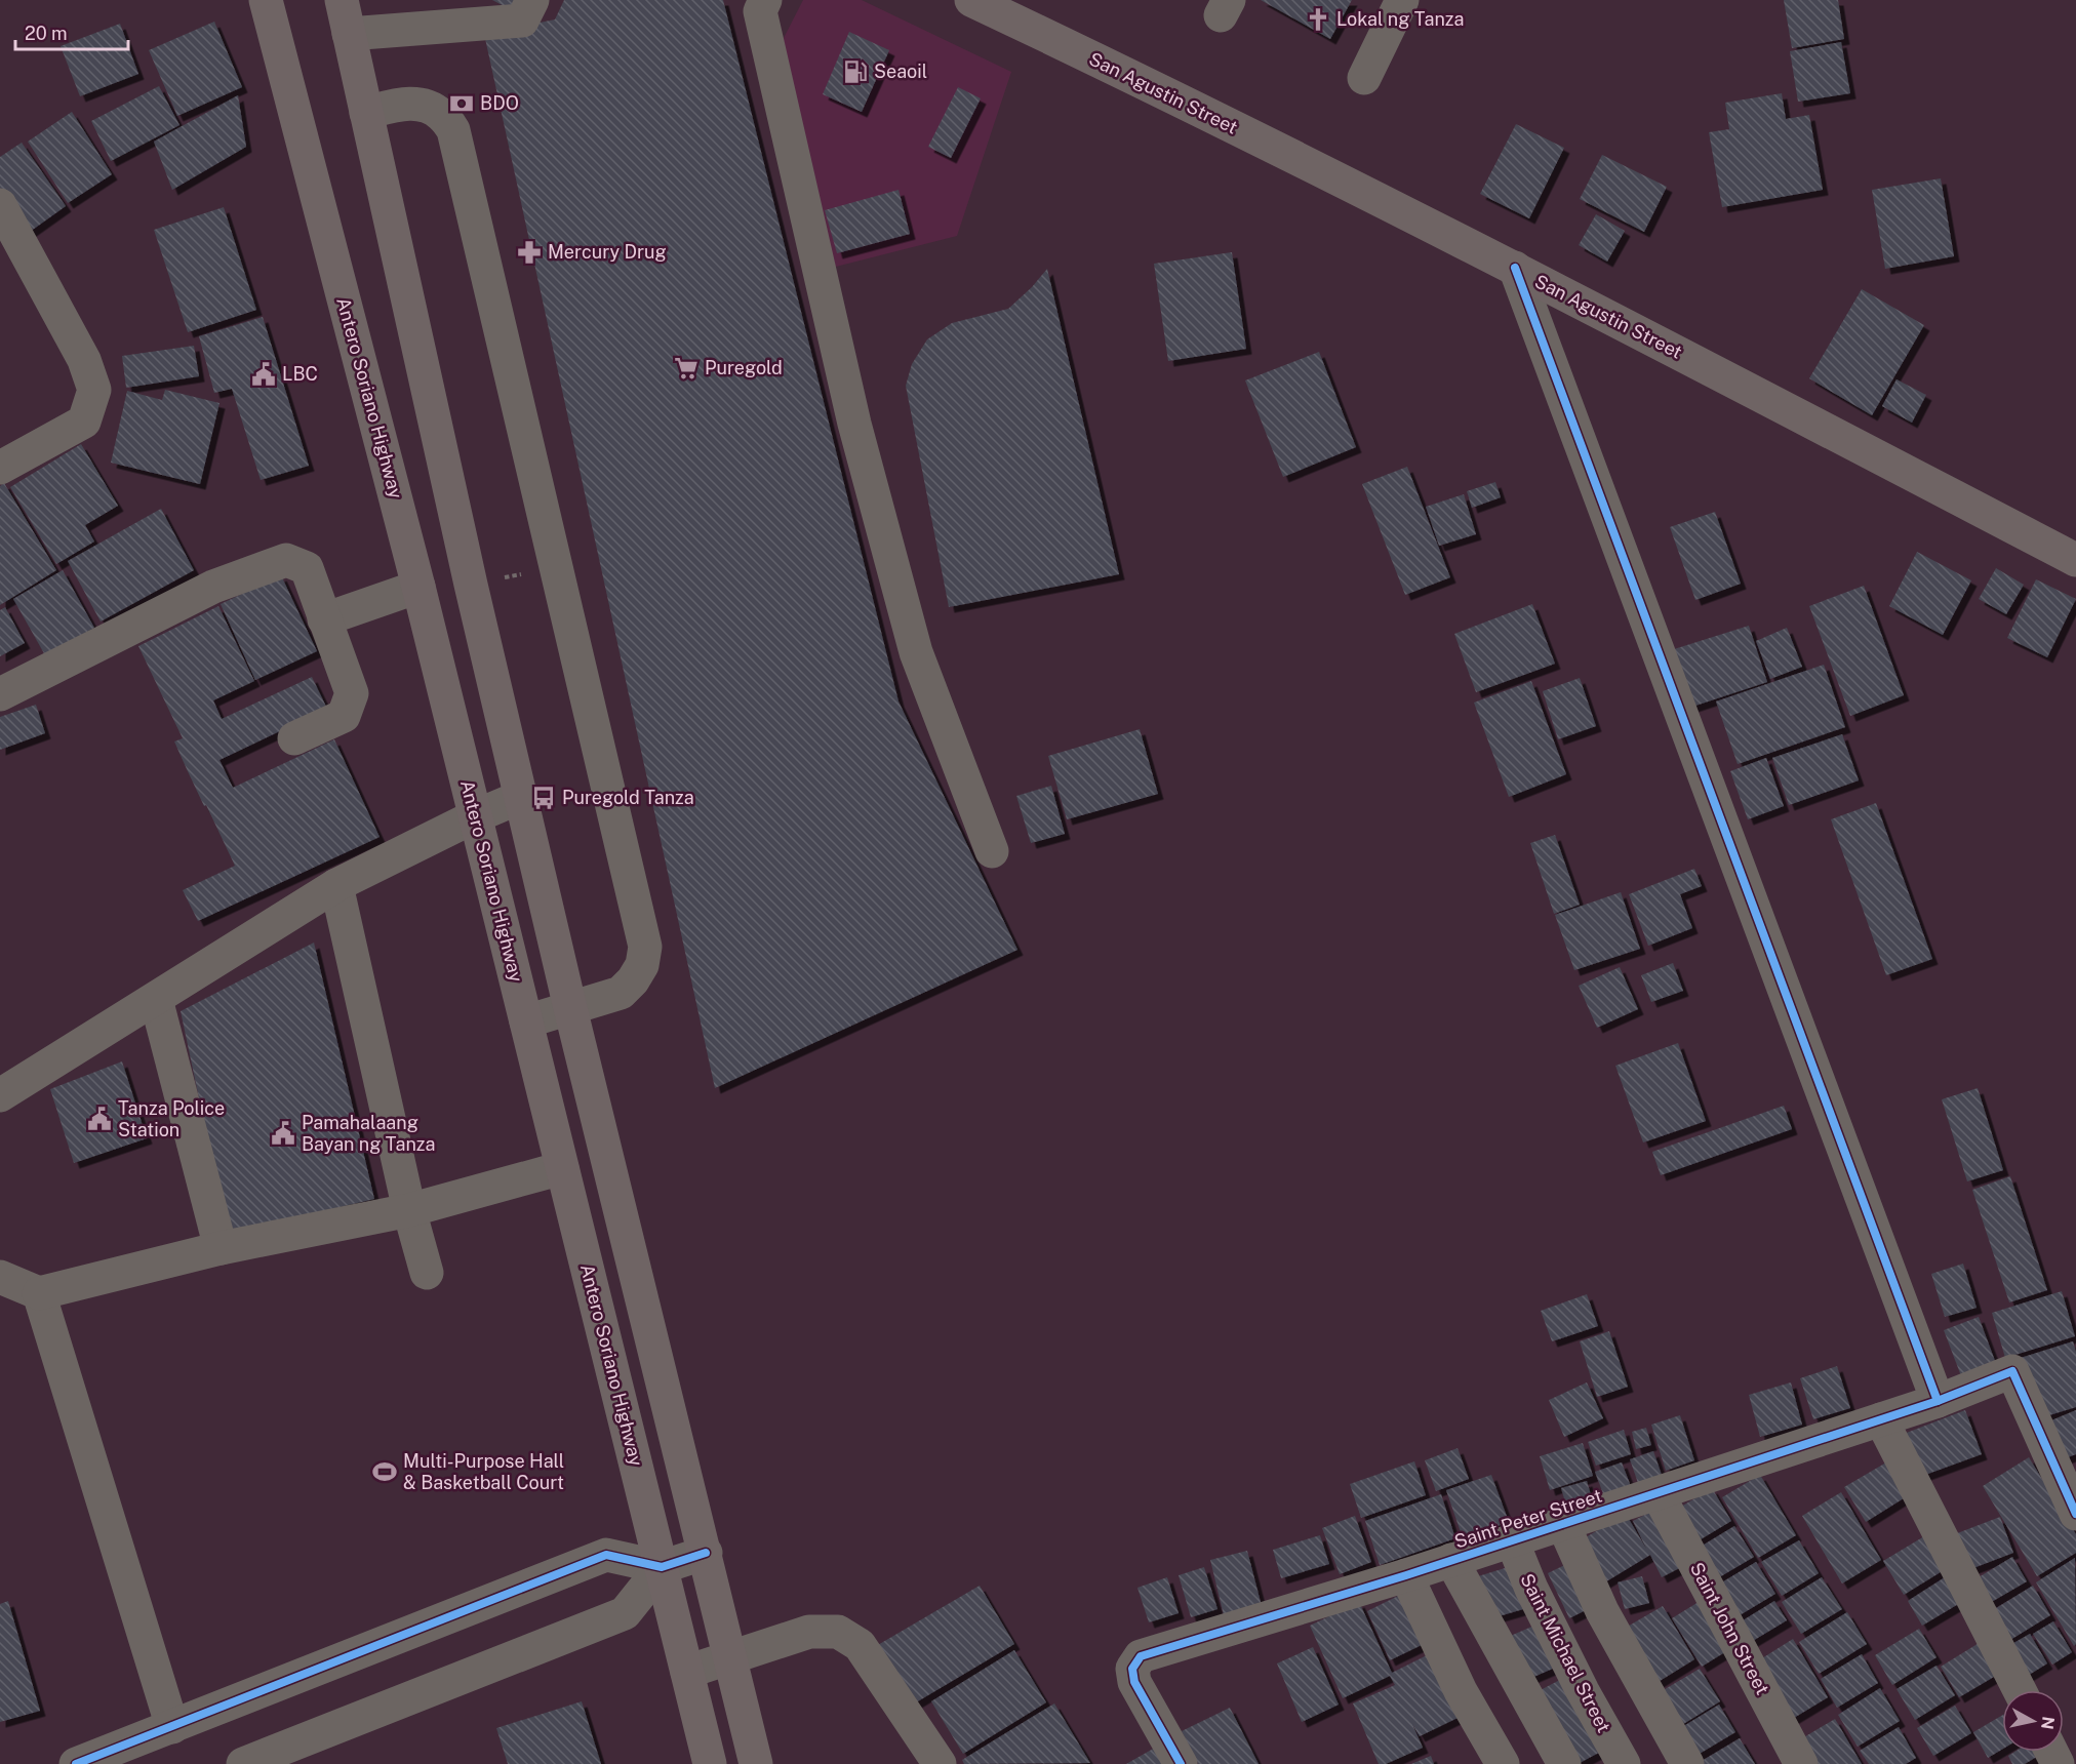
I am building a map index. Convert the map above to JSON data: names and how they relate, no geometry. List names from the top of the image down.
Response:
{
  "streets": {
    "main road": ["San Agustin Street", "Antero Soriano Highway"],
    "street": ["Saint Peter Street", "Saint John Street", "Saint Michael Street"]
  },
  "crossings": [
    ["Saint Peter Street", "Saint John Street"],
    ["Saint Peter Street", "Saint Michael Street"]
  ],
  "places": {
    "church": ["Lokal ng Tanza"],
    "fuel station": ["Seaoil"],
    "bank": ["BDO"],
    "pharmacy": ["Mercury Drug"],
    "supermarket": ["Puregold"],
    "public building": ["LBC", "Tanza Police Station", "Pamahalaang Bayan ng Tanza"],
    "bus stop": ["Puregold Tanza"],
    "sports": ["Multi-Purpose Hall & Basketball Court"]
  },
  "scale_bar": "20 m",
  "north": "right"
}
